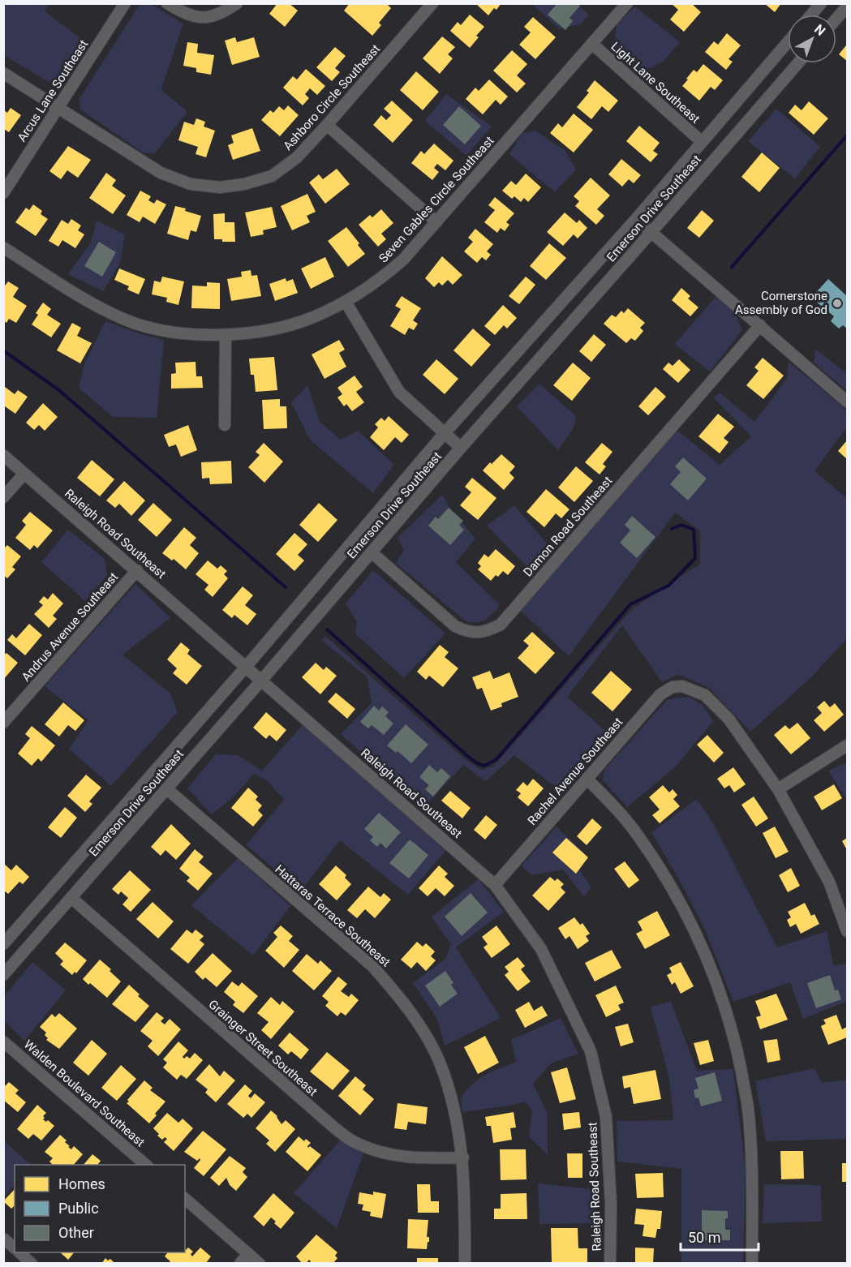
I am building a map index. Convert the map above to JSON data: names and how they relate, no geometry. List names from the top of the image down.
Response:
{
  "streets": {
    "street": [
      "Light Lane Southeast",
      "Arcus Lane Southeast",
      "Ashboro Circle Southeast",
      "Seven Gables Circle Southeast",
      "Emerson Drive Southeast",
      "Damon Road Southeast",
      "Raleigh Road Southeast",
      "Andrus Avenue Southeast",
      "Rachel Avenue Southeast",
      "Hattaras Terrace Southeast",
      "Grainger Street Southeast",
      "Walden Boulevard Southeast"
    ]
  },
  "crossings": [
    ["Light Lane Southeast", "Seven Gables Circle Southeast"],
    ["Light Lane Southeast", "Emerson Drive Southeast"],
    ["Arcus Lane Southeast", "Ashboro Circle Southeast"],
    ["Emerson Drive Southeast", "Damon Road Southeast"],
    ["Emerson Drive Southeast", "Raleigh Road Southeast"],
    ["Emerson Drive Southeast", "Hattaras Terrace Southeast"],
    ["Emerson Drive Southeast", "Grainger Street Southeast"],
    ["Raleigh Road Southeast", "Andrus Avenue Southeast"],
    ["Raleigh Road Southeast", "Rachel Avenue Southeast"],
    ["Hattaras Terrace Southeast", "Grainger Street Southeast"]
  ],
  "places": ["Cornerstone Assembly of God"],
  "legend": ["Homes", "Public", "Other"],
  "scale_bar": "50 m",
  "north": "top right"
}
